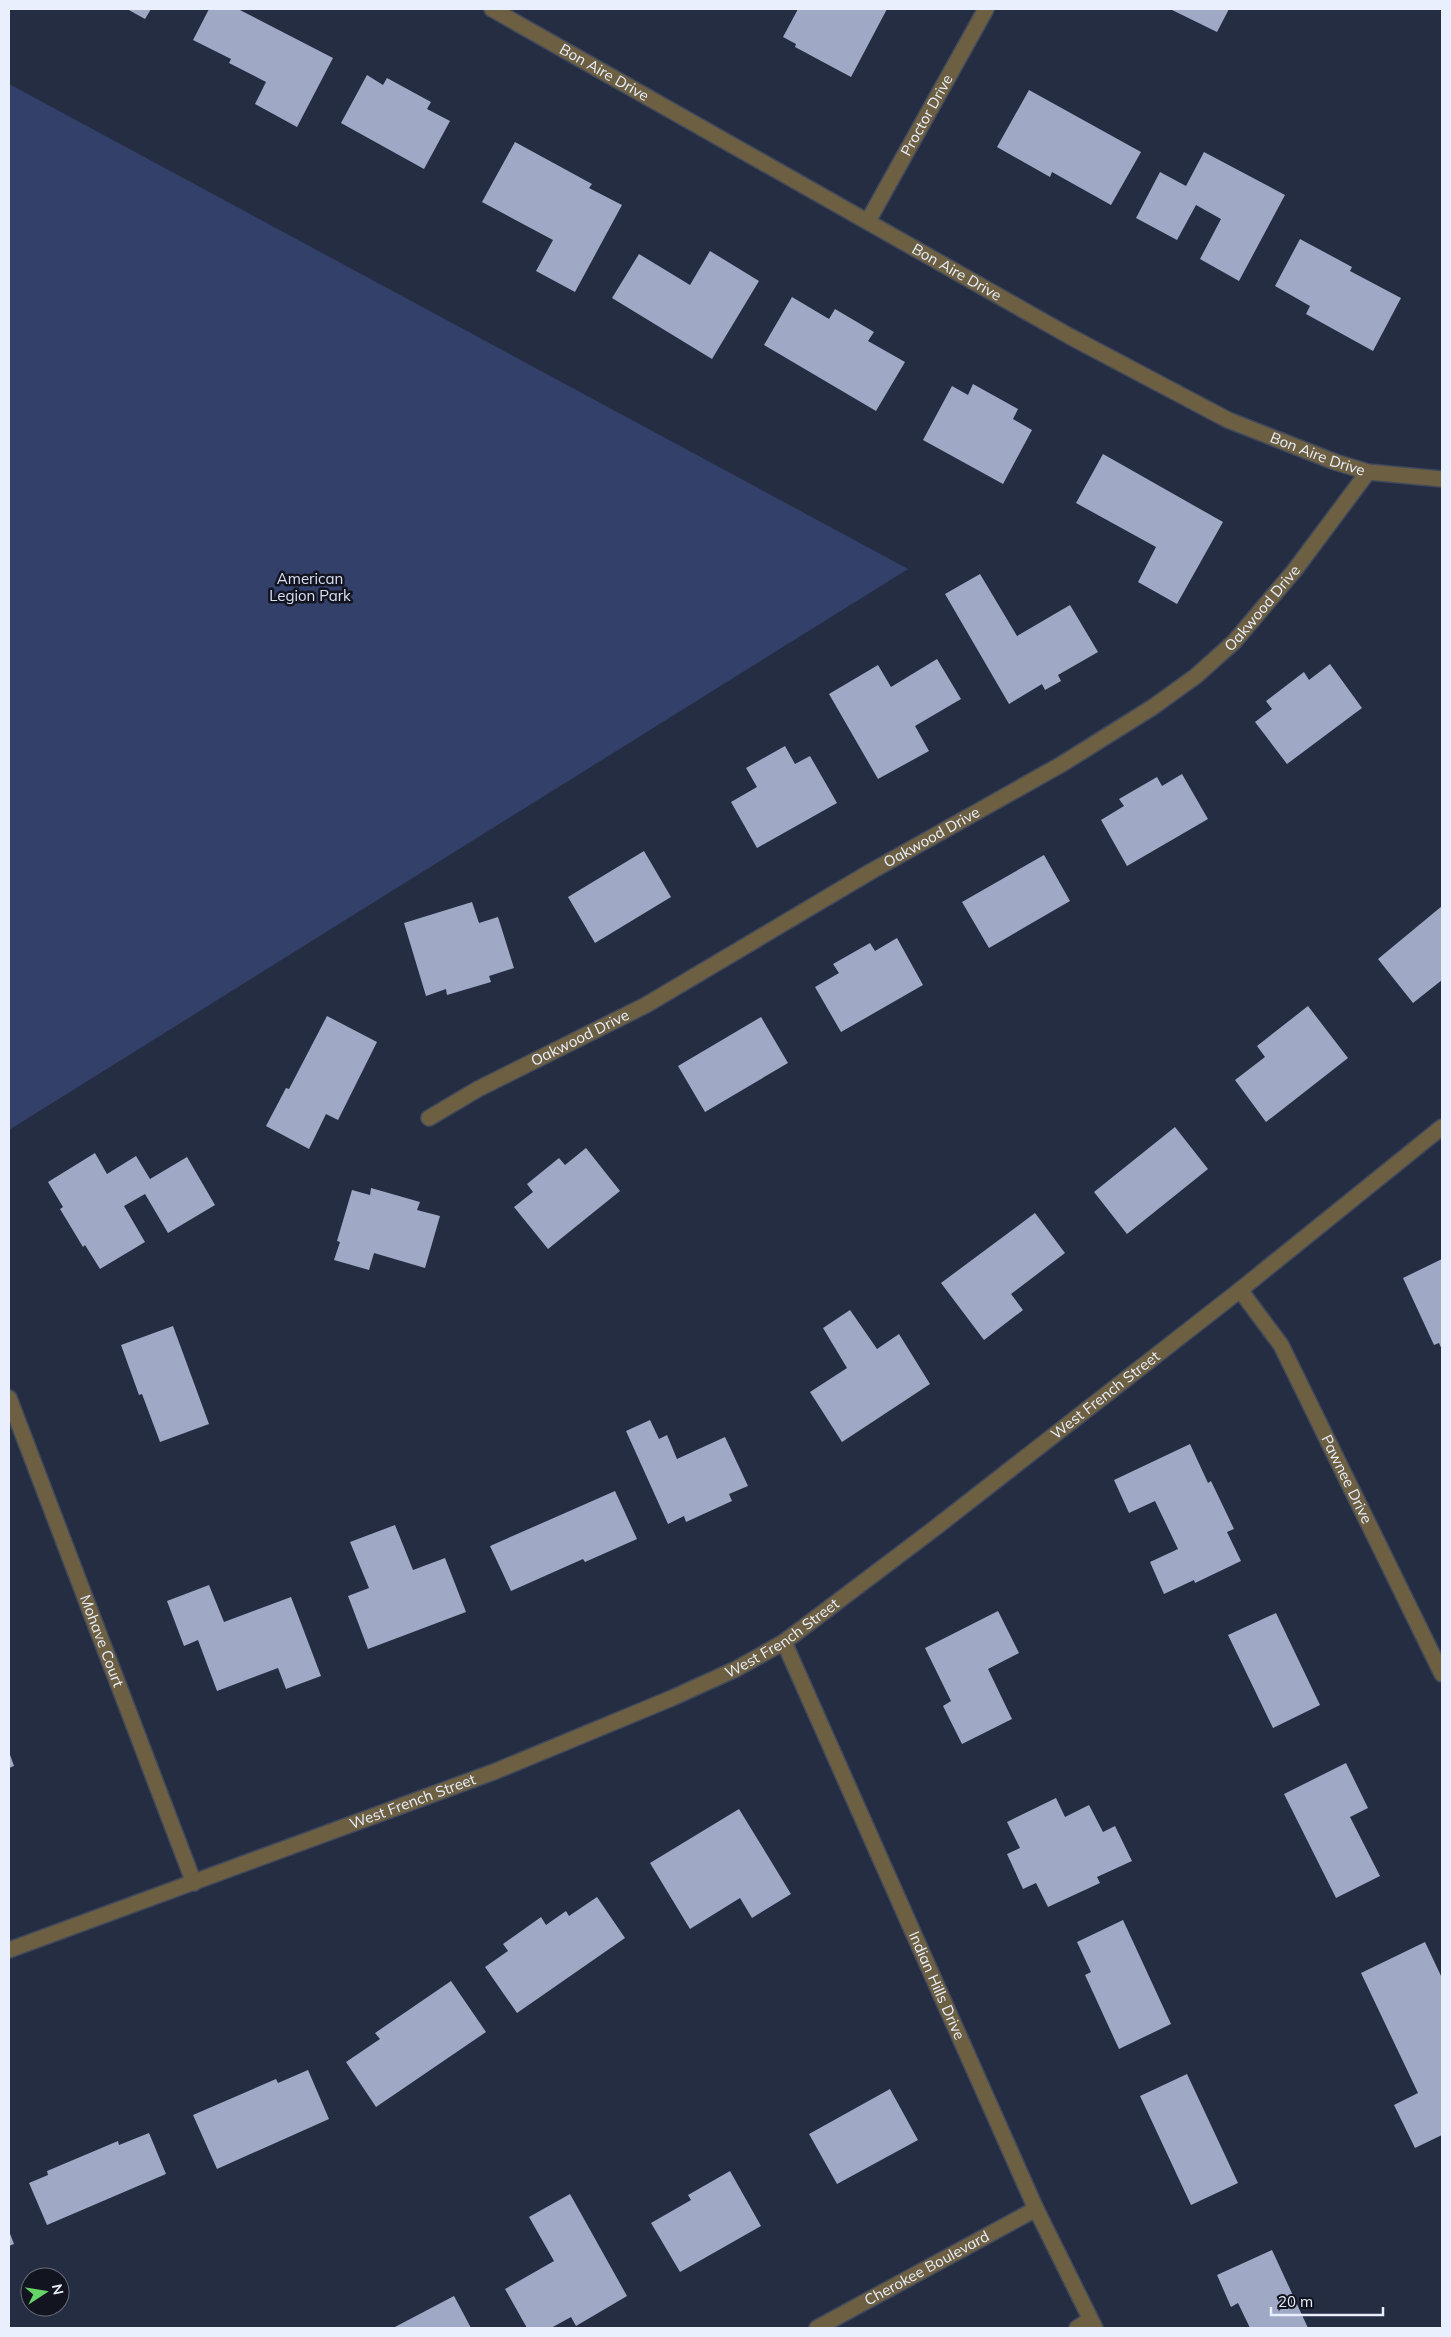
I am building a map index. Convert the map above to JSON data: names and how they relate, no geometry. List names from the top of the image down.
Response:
{
  "streets": {
    "street": [
      "Bon Aire Drive",
      "Proctor Drive",
      "Oakwood Drive",
      "West French Street",
      "Pawnee Drive",
      "Mohave Court",
      "Indian Hills Drive",
      "Cherokee Boulevard"
    ]
  },
  "crossings": [
    ["Bon Aire Drive", "Proctor Drive"],
    ["Bon Aire Drive", "Oakwood Drive"],
    ["West French Street", "Pawnee Drive"],
    ["West French Street", "Mohave Court"],
    ["West French Street", "Indian Hills Drive"],
    ["Indian Hills Drive", "Cherokee Boulevard"]
  ],
  "parks": ["American Legion Park"],
  "scale_bar": "20 m",
  "north": "right"
}
